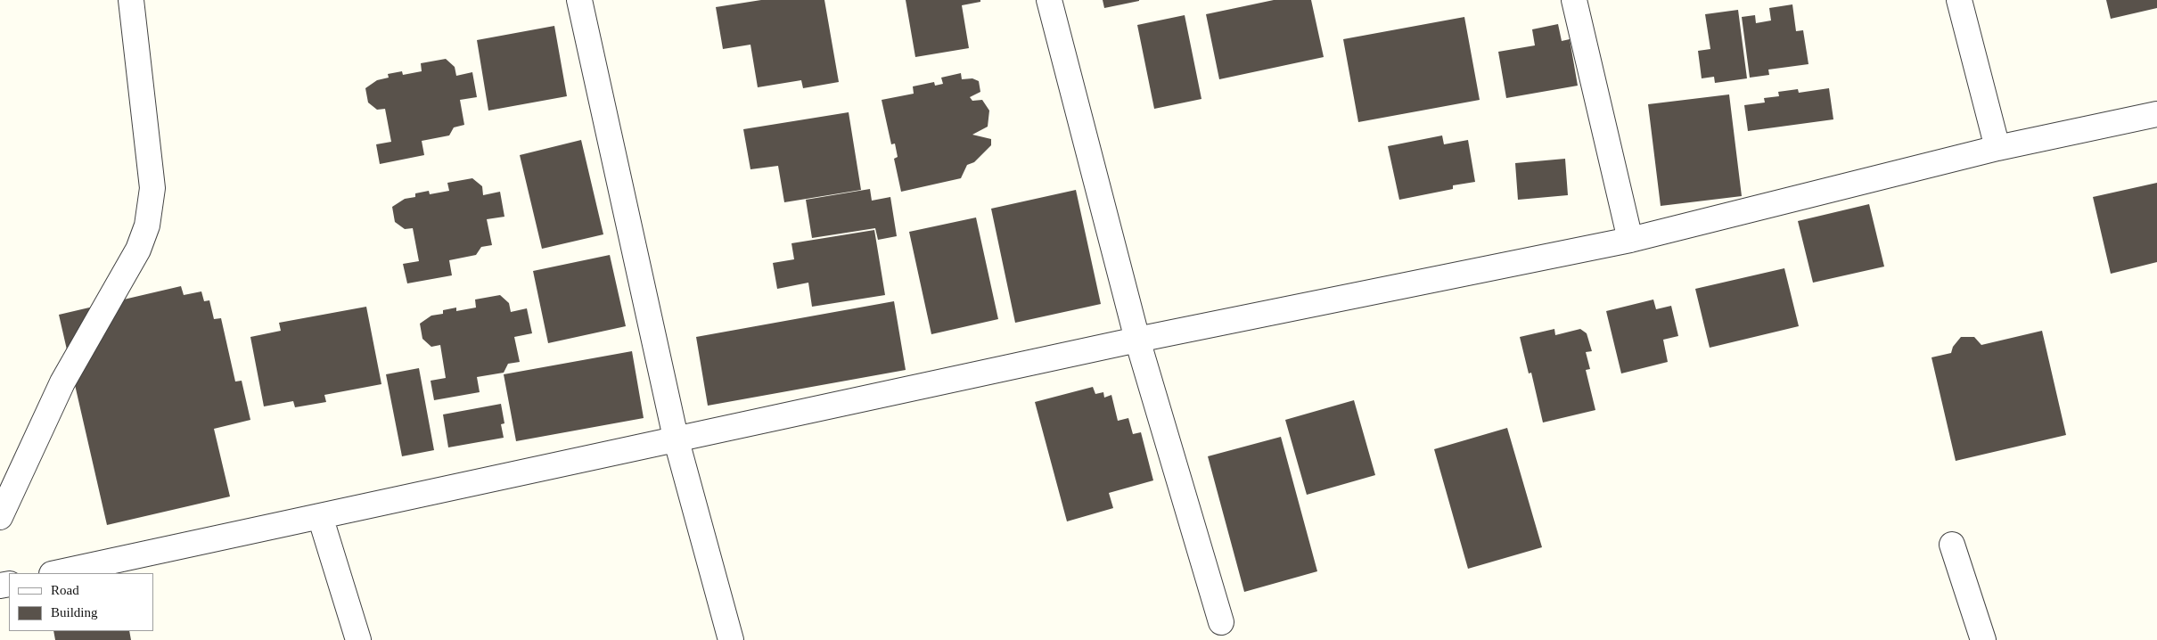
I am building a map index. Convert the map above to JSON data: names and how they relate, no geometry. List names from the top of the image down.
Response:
{
  "legend": ["Road", "Building"]
}
